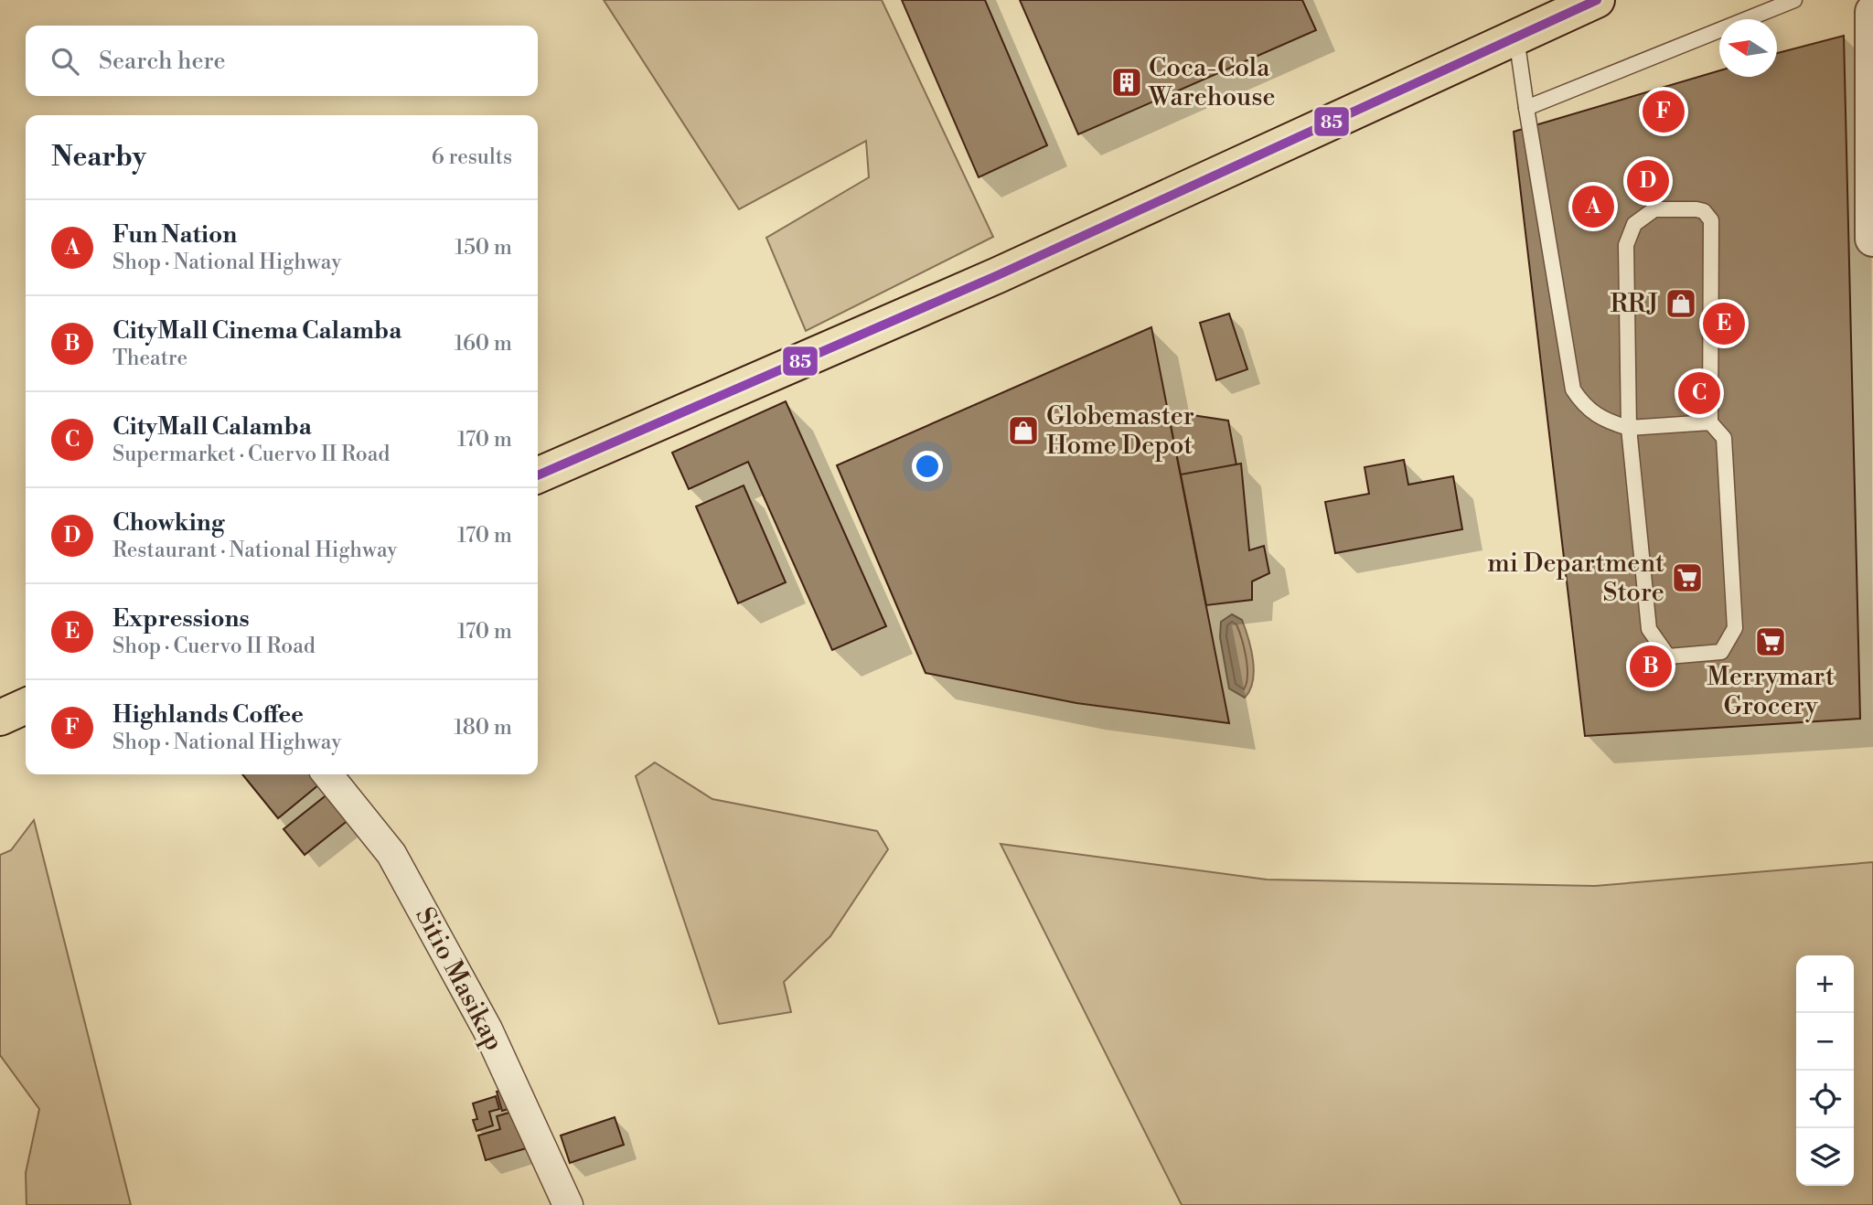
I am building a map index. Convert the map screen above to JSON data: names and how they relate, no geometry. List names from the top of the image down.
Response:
{
  "streets": {
    "street": ["Sitio Masikap"]
  },
  "places": {
    "building": ["Coca-Cola Warehouse"],
    "shop": ["RRJ", "Globemaster Home Depot"],
    "supermarket": ["mi Department Store", "Merrymart Grocery"]
  },
  "lines": ["transit line 85"],
  "north": "left",
  "page": {
    "search": "Search here",
    "pins": [
      "F",
      "D",
      "A",
      "E",
      "C",
      "B"
    ],
    "heading": ["Nearby", "6 results"],
    "list": [
      {
        "mark": "A",
        "name": "Fun Nation",
        "note": "Shop · National Highway",
        "value": "150 m"
      },
      {
        "mark": "B",
        "name": "CityMall Cinema Calamba",
        "note": "Theatre",
        "value": "160 m"
      },
      {
        "mark": "C",
        "name": "CityMall Calamba",
        "note": "Supermarket · Cuervo II Road",
        "value": "170 m"
      },
      {
        "mark": "D",
        "name": "Chowking",
        "note": "Restaurant · National Highway",
        "value": "170 m"
      },
      {
        "mark": "E",
        "name": "Expressions",
        "note": "Shop · Cuervo II Road",
        "value": "170 m"
      },
      {
        "mark": "F",
        "name": "Highlands Coffee",
        "note": "Shop · National Highway",
        "value": "180 m"
      }
    ],
    "map_buttons": ["+", "−"]
  }
}
